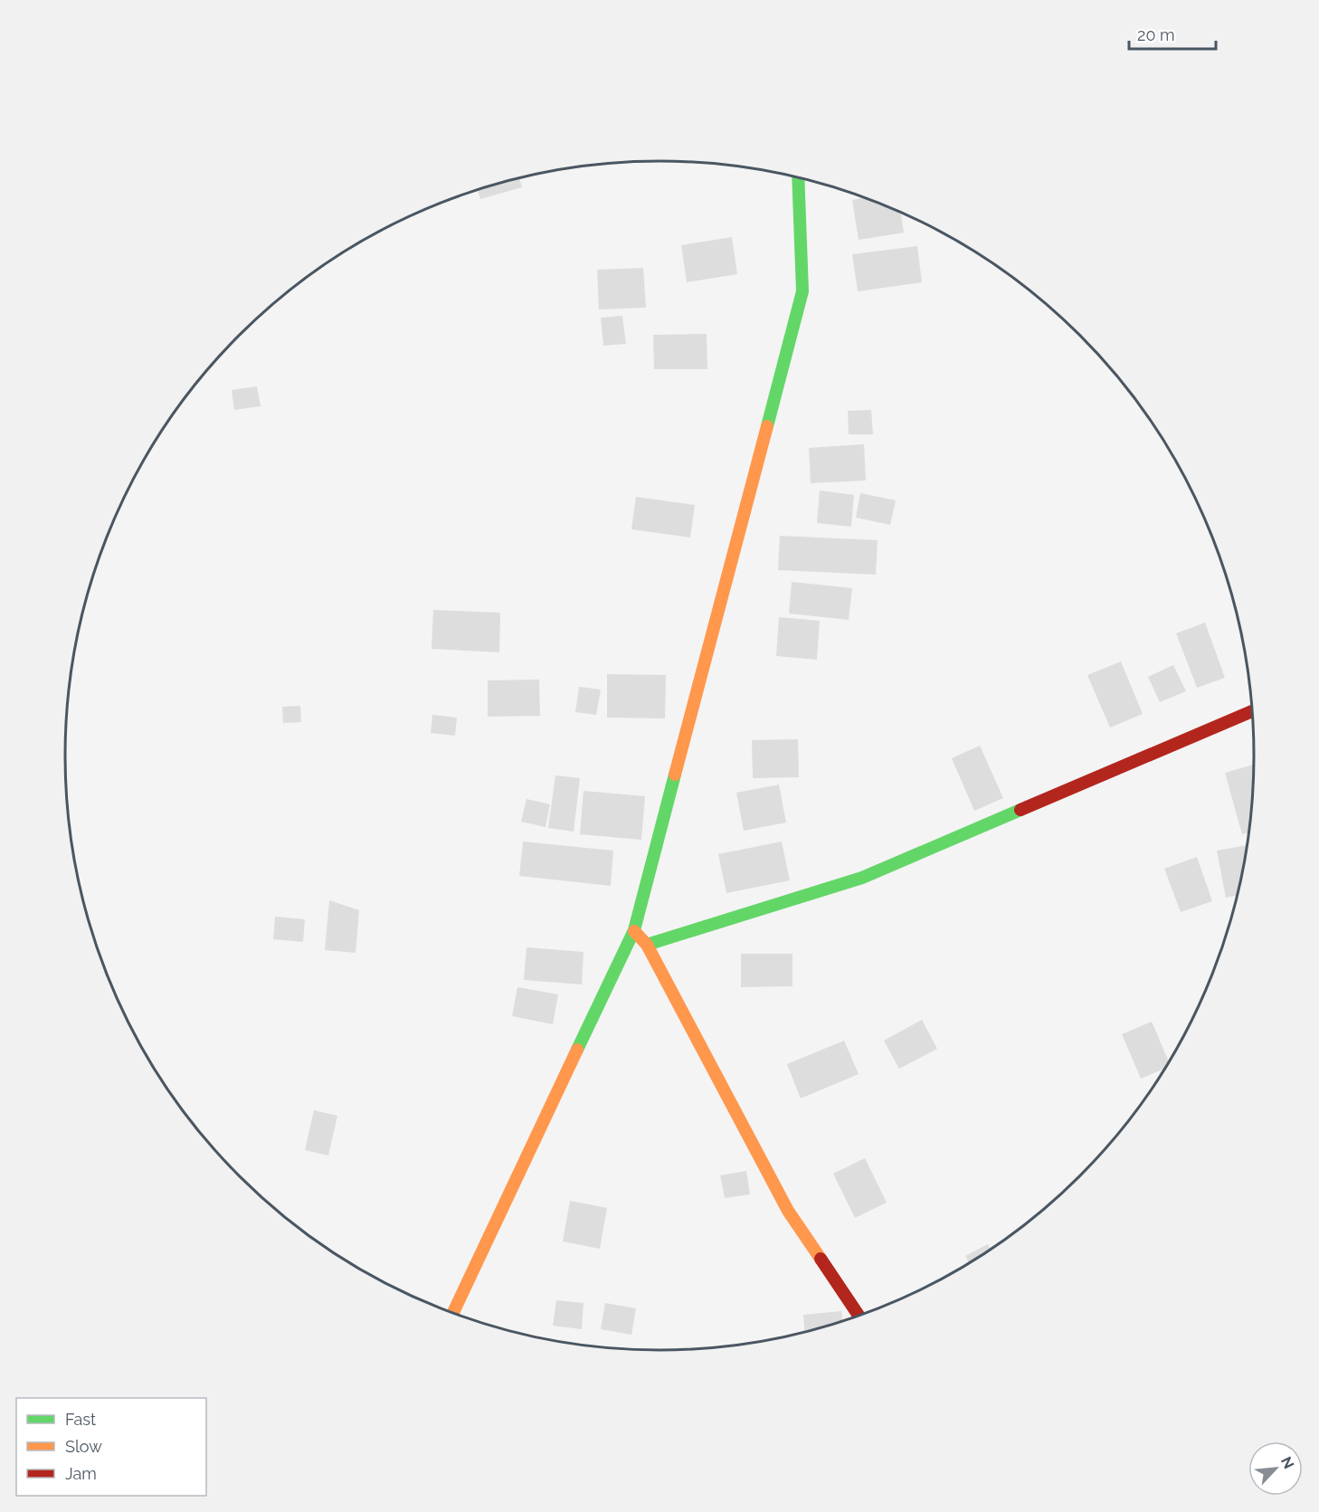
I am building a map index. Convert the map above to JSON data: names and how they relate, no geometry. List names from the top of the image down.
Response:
{
  "legend": ["Fast", "Slow", "Jam"],
  "scale_bar": "20 m",
  "north": "top right"
}
